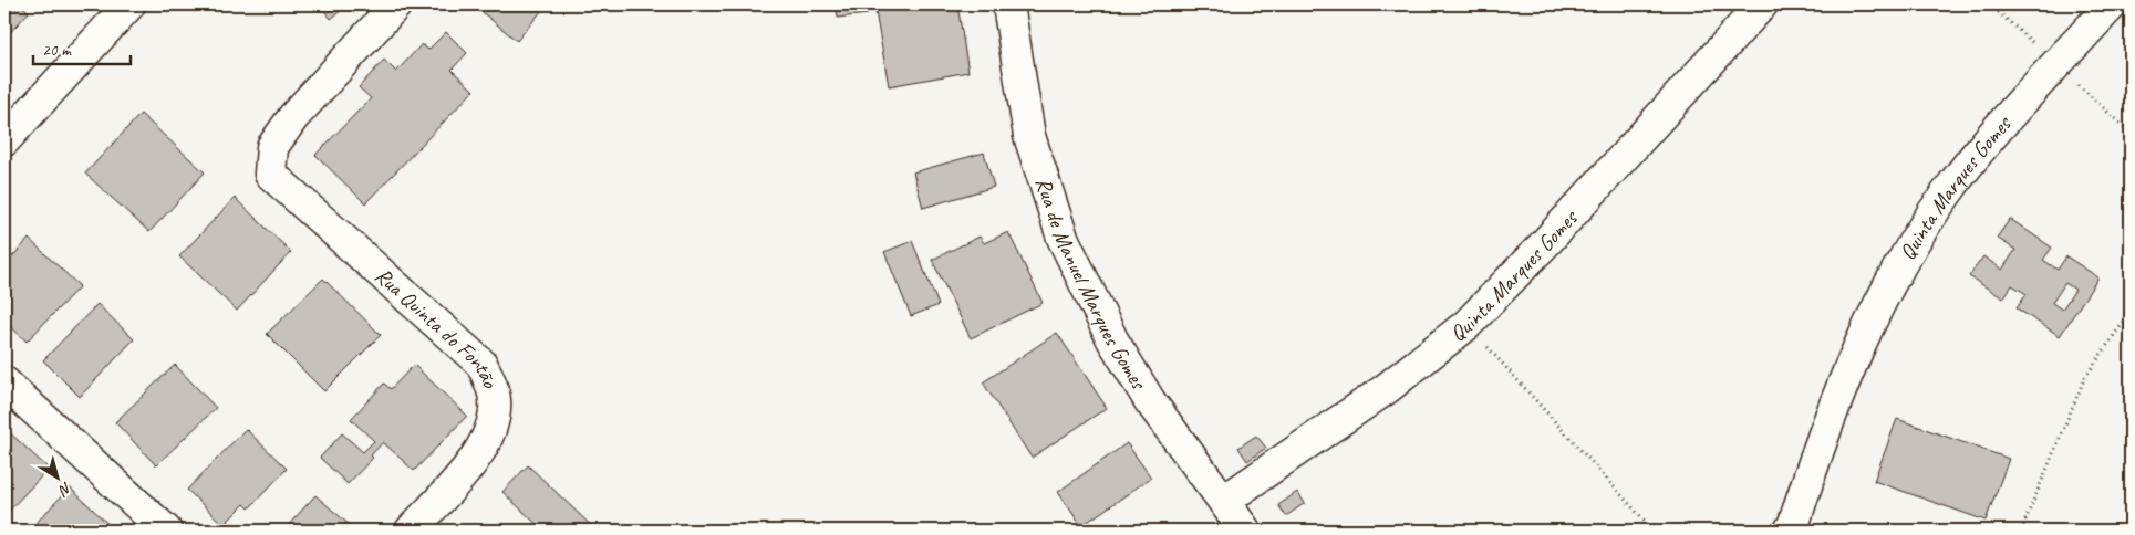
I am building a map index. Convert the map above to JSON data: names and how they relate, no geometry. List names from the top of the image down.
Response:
{
  "streets": {
    "street": ["Quinta Marques Gomes", "Rua de Manuel Marques Gomes", "Rua Quinta do Fontão"]
  },
  "crossings": [
    ["Quinta Marques Gomes", "Rua de Manuel Marques Gomes"]
  ],
  "scale_bar": "20 m",
  "north": "bottom right"
}
